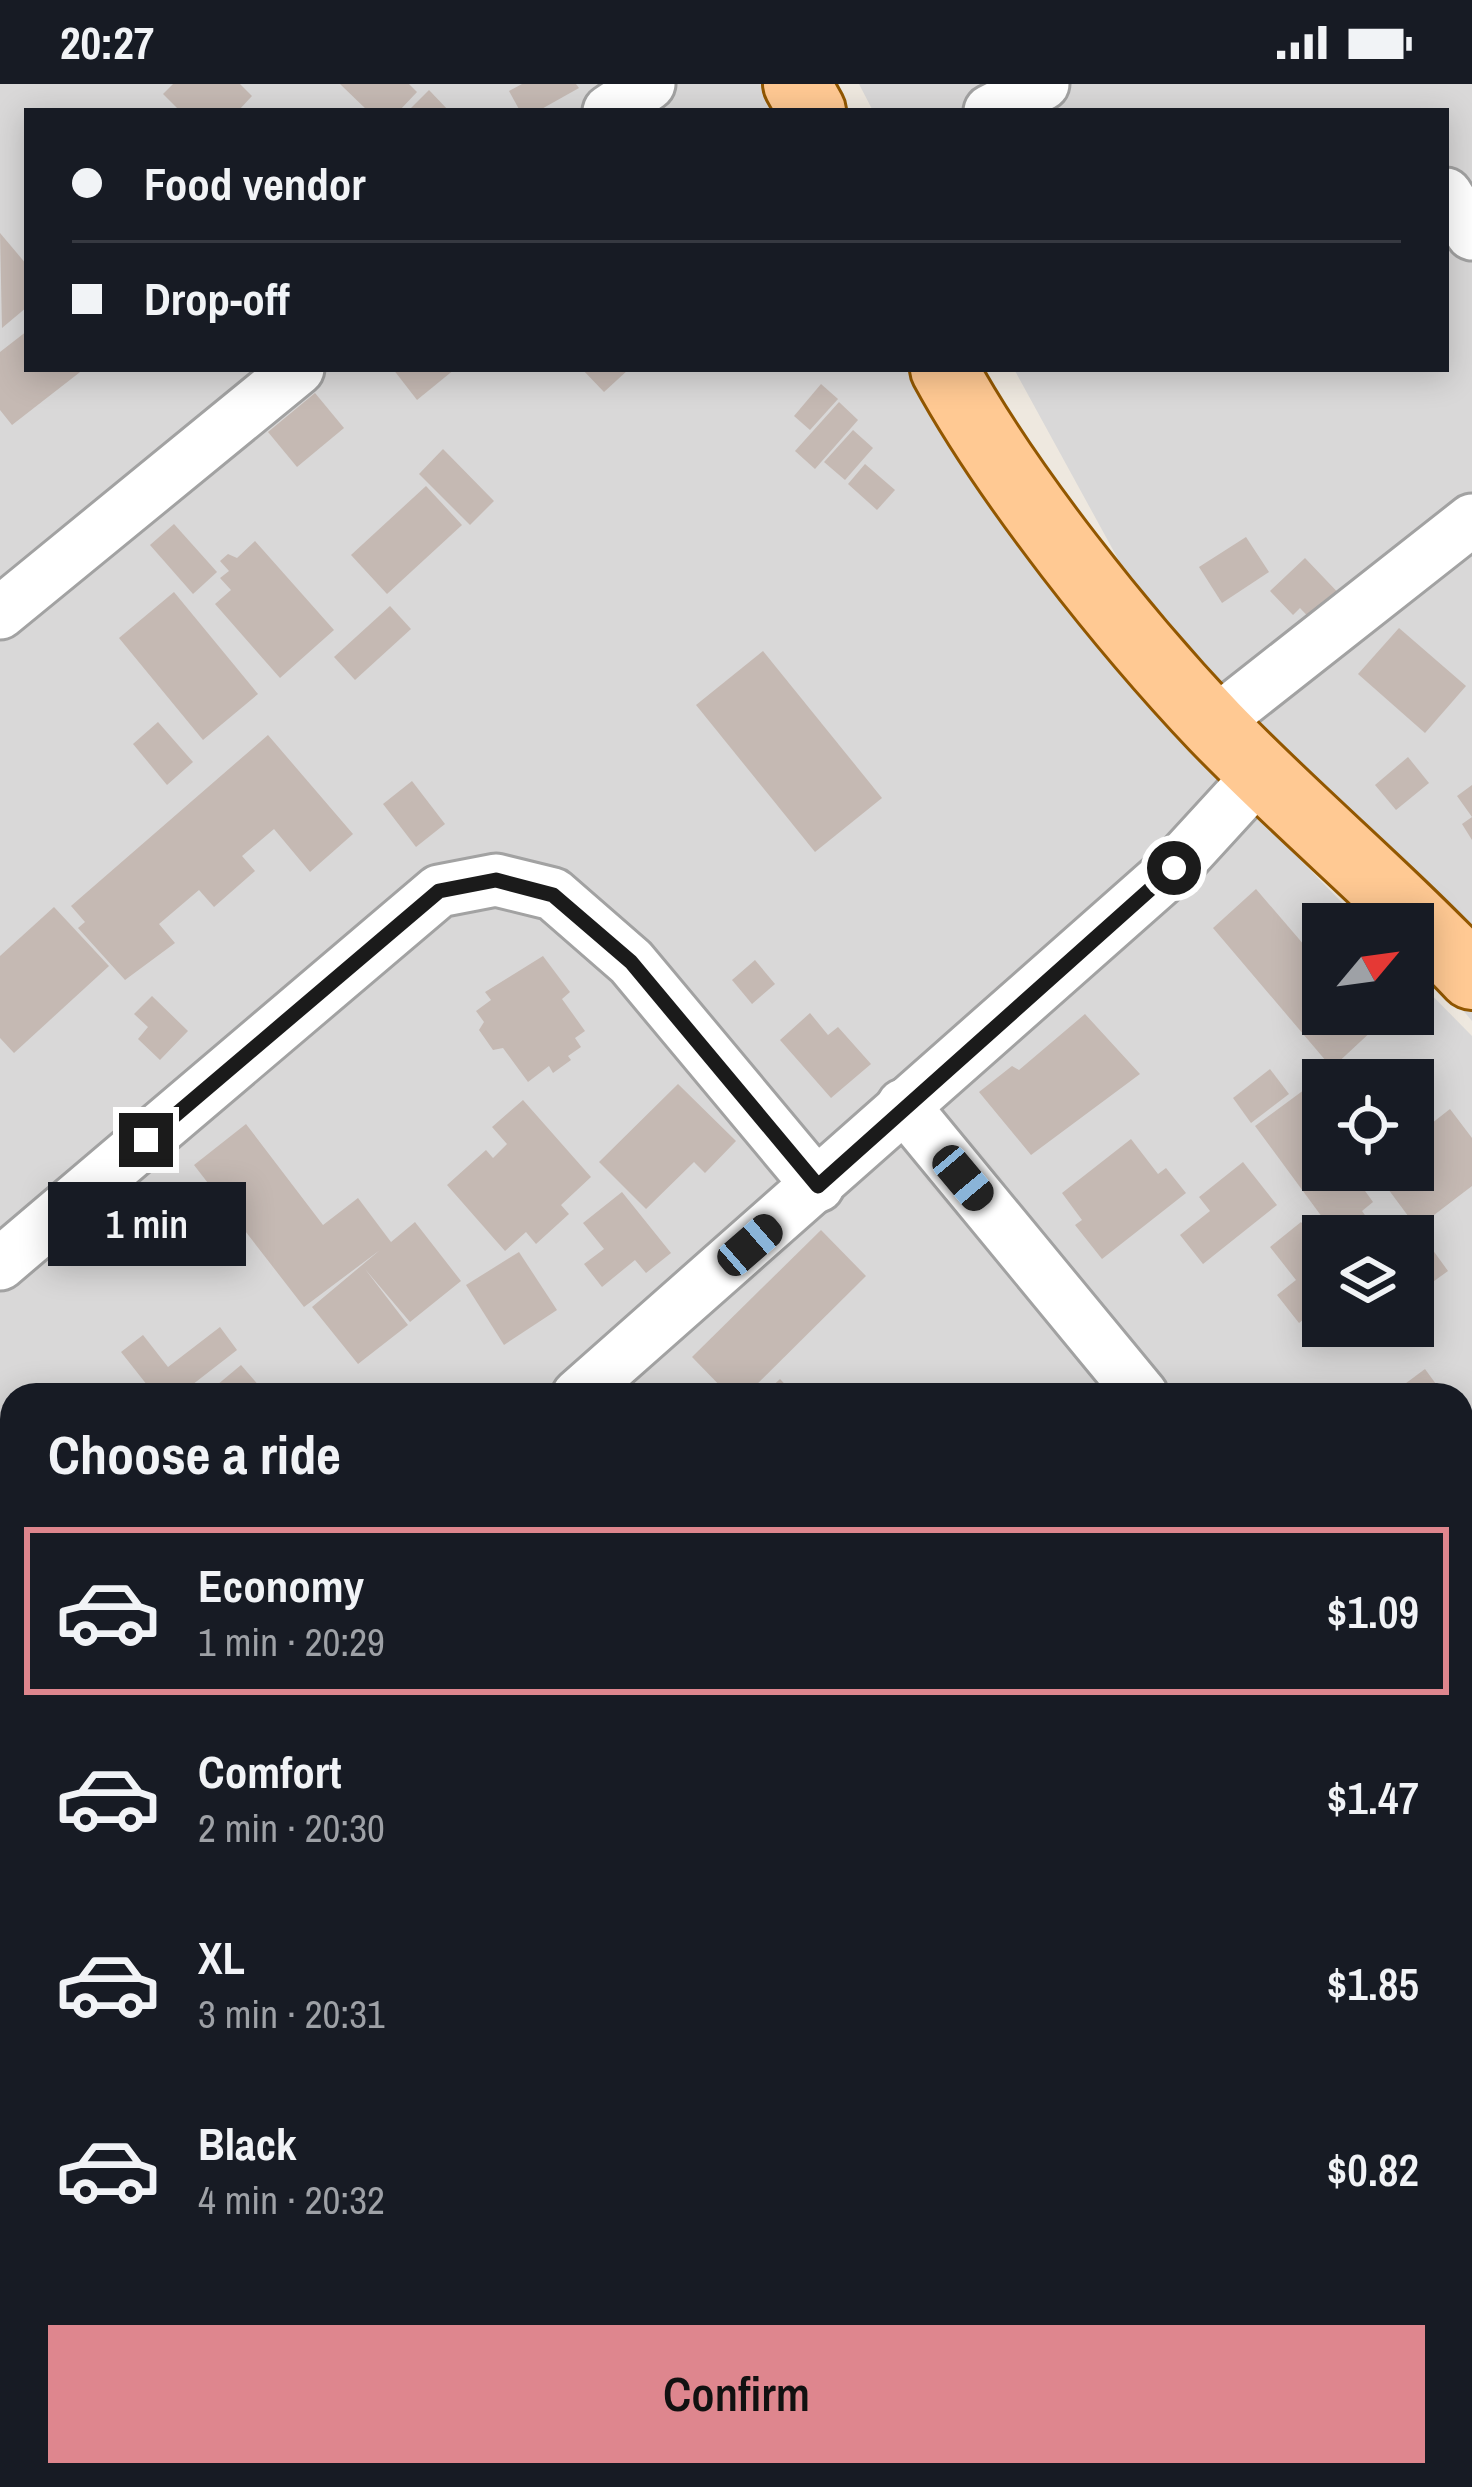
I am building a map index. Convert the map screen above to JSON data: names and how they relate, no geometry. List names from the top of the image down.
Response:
{
  "north": "top right",
  "page": {
    "status": "20:27",
    "banner": ["Food vendor", "Drop-off"],
    "bubble": "1 min",
    "heading": "Choose a ride",
    "list": [
      {
        "name": "Economy",
        "note": "1 min · 20:29",
        "value": "$1.09"
      },
      {
        "name": "Comfort",
        "note": "2 min · 20:30",
        "value": "$1.47"
      },
      {
        "name": "XL",
        "note": "3 min · 20:31",
        "value": "$1.85"
      },
      {
        "name": "Black",
        "note": "4 min · 20:32",
        "value": "$0.82"
      }
    ],
    "buttons": "Confirm"
  }
}
